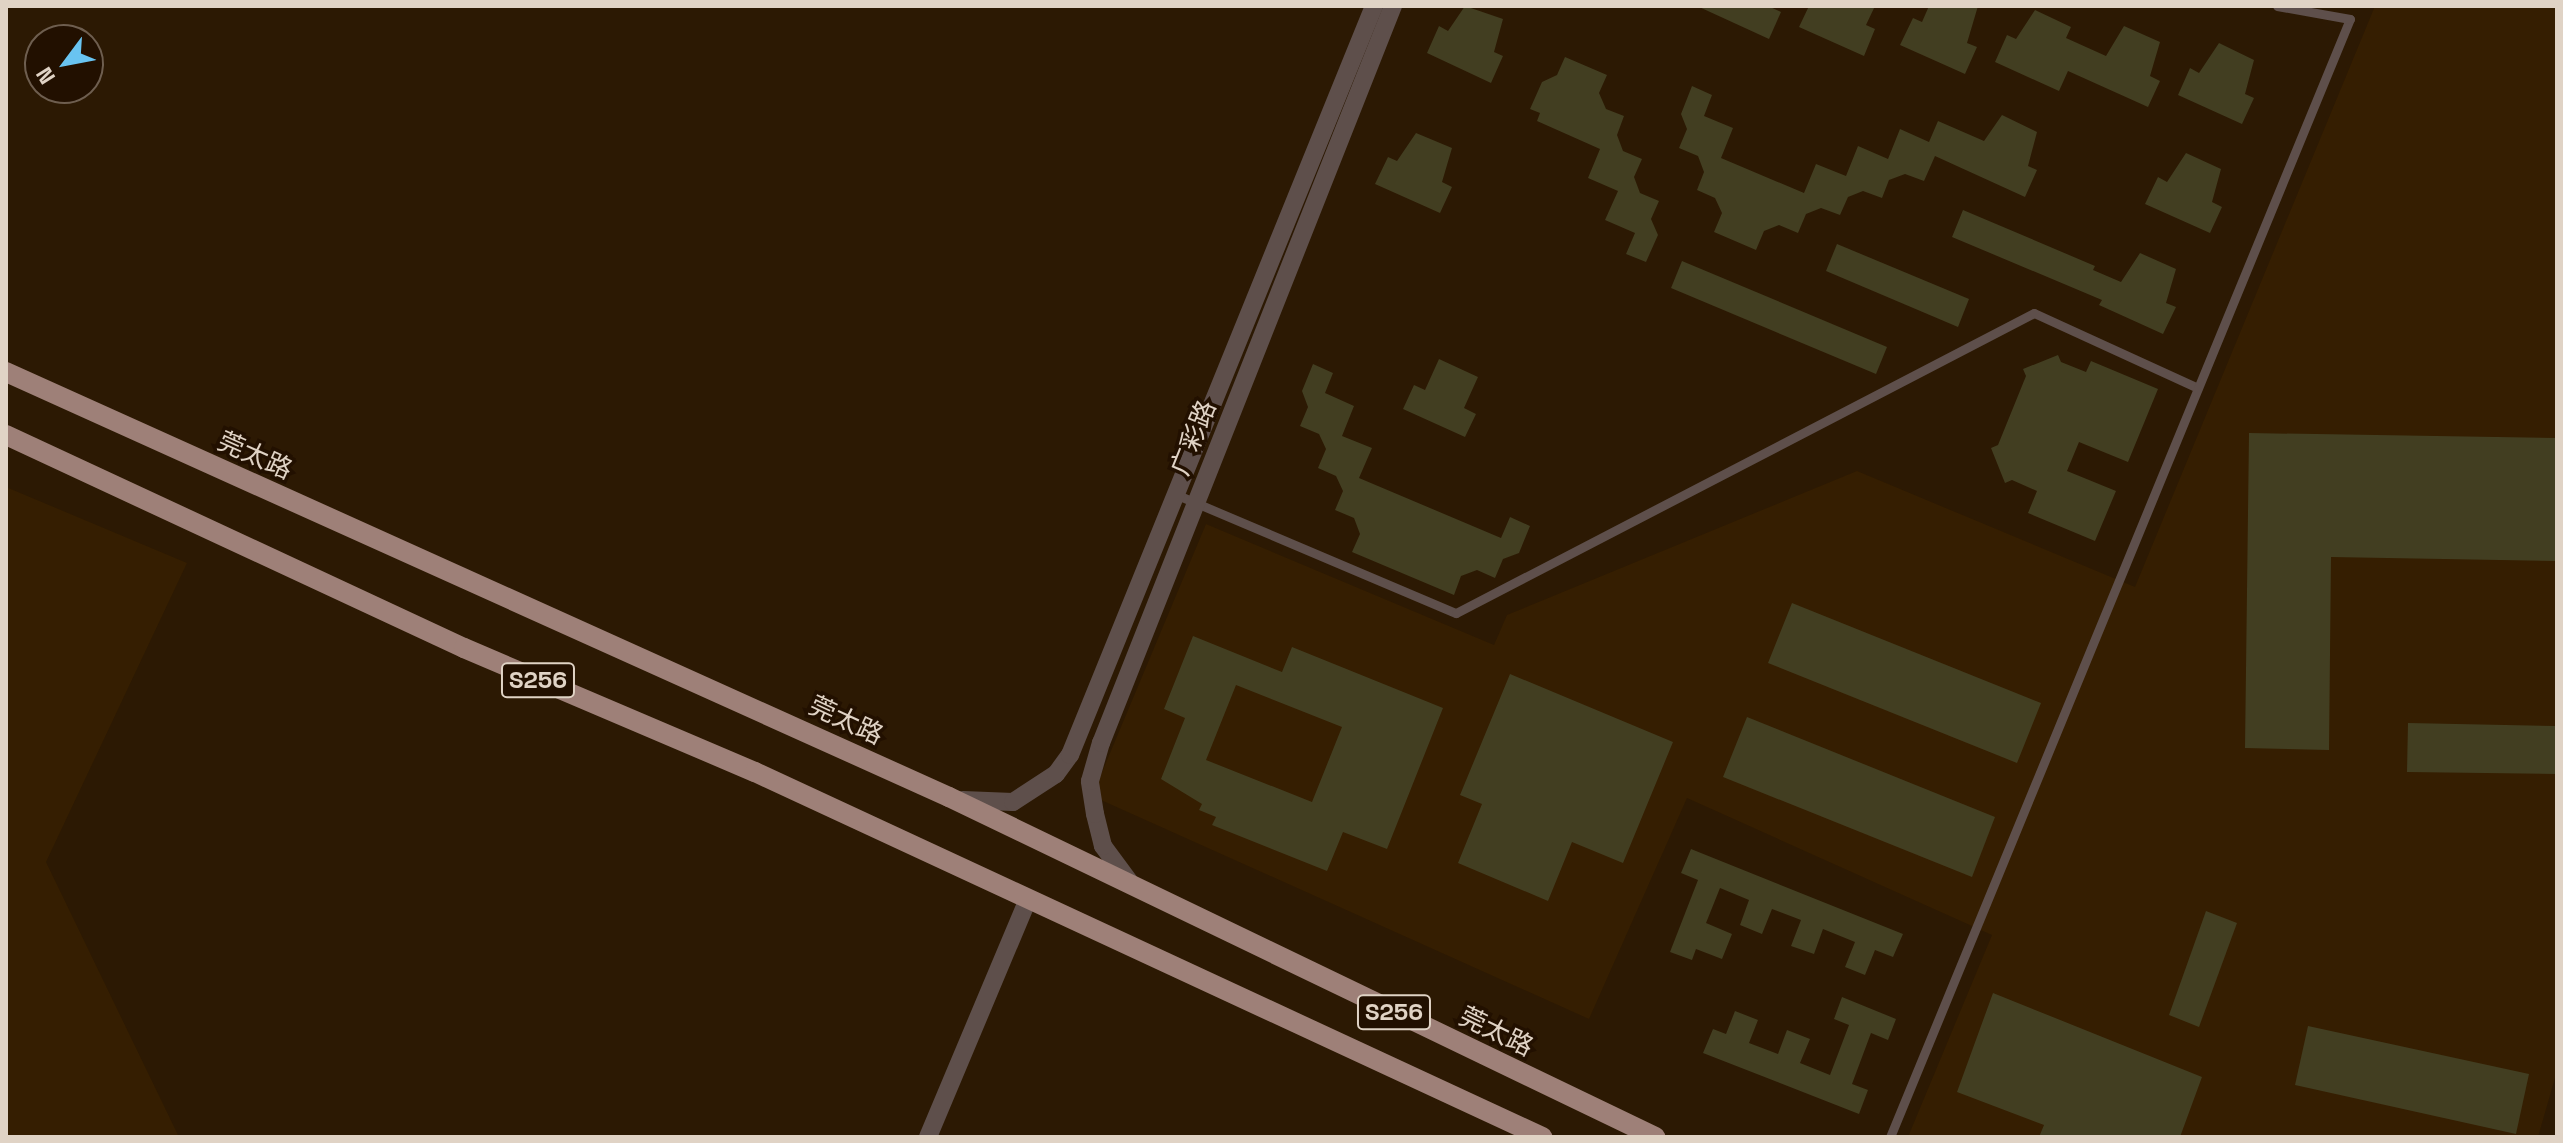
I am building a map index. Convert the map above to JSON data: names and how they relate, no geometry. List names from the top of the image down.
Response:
{
  "streets": {
    "main road": ["莞太路", "S256"],
    "street": ["广彩路"]
  },
  "crossings": [
    ["广彩路", "莞太路"]
  ],
  "north": "bottom left"
}
